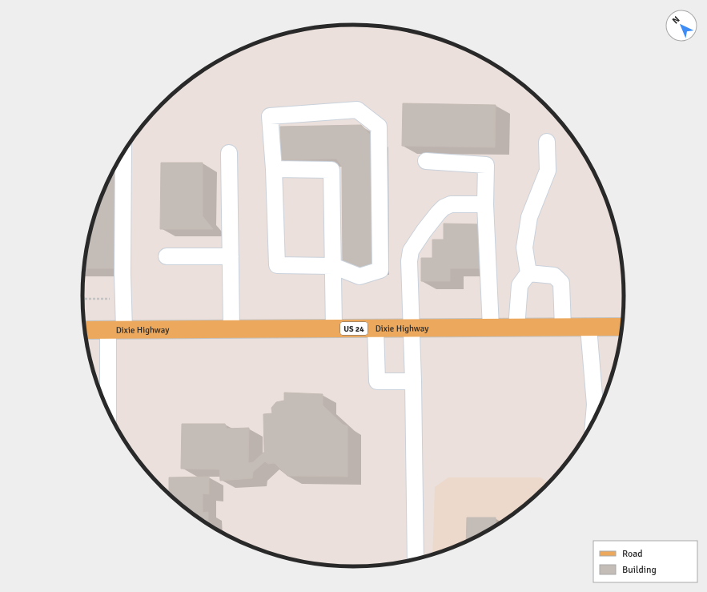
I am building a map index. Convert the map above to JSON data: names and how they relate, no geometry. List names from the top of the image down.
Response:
{
  "streets": {
    "main road": ["US 24", "Dixie Highway"]
  },
  "legend": ["Road", "Building"],
  "north": "top left"
}
